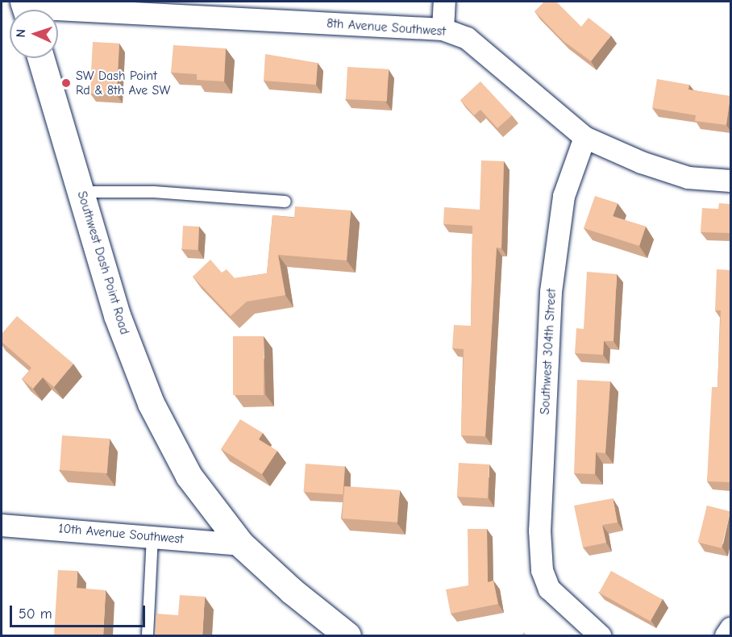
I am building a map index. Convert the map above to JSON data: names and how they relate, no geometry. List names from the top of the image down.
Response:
{
  "streets": {
    "main road": ["Southwest Dash Point Road"],
    "street": ["8th Avenue Southwest", "Southwest 304th Street", "10th Avenue Southwest"]
  },
  "crossings": [
    ["8th Avenue Southwest", "Southwest 304th Street"],
    ["Southwest Dash Point Road", "10th Avenue Southwest"]
  ],
  "places": ["SW Dash Point Rd & 8th Ave SW"],
  "scale_bar": "50 m",
  "north": "left"
}
